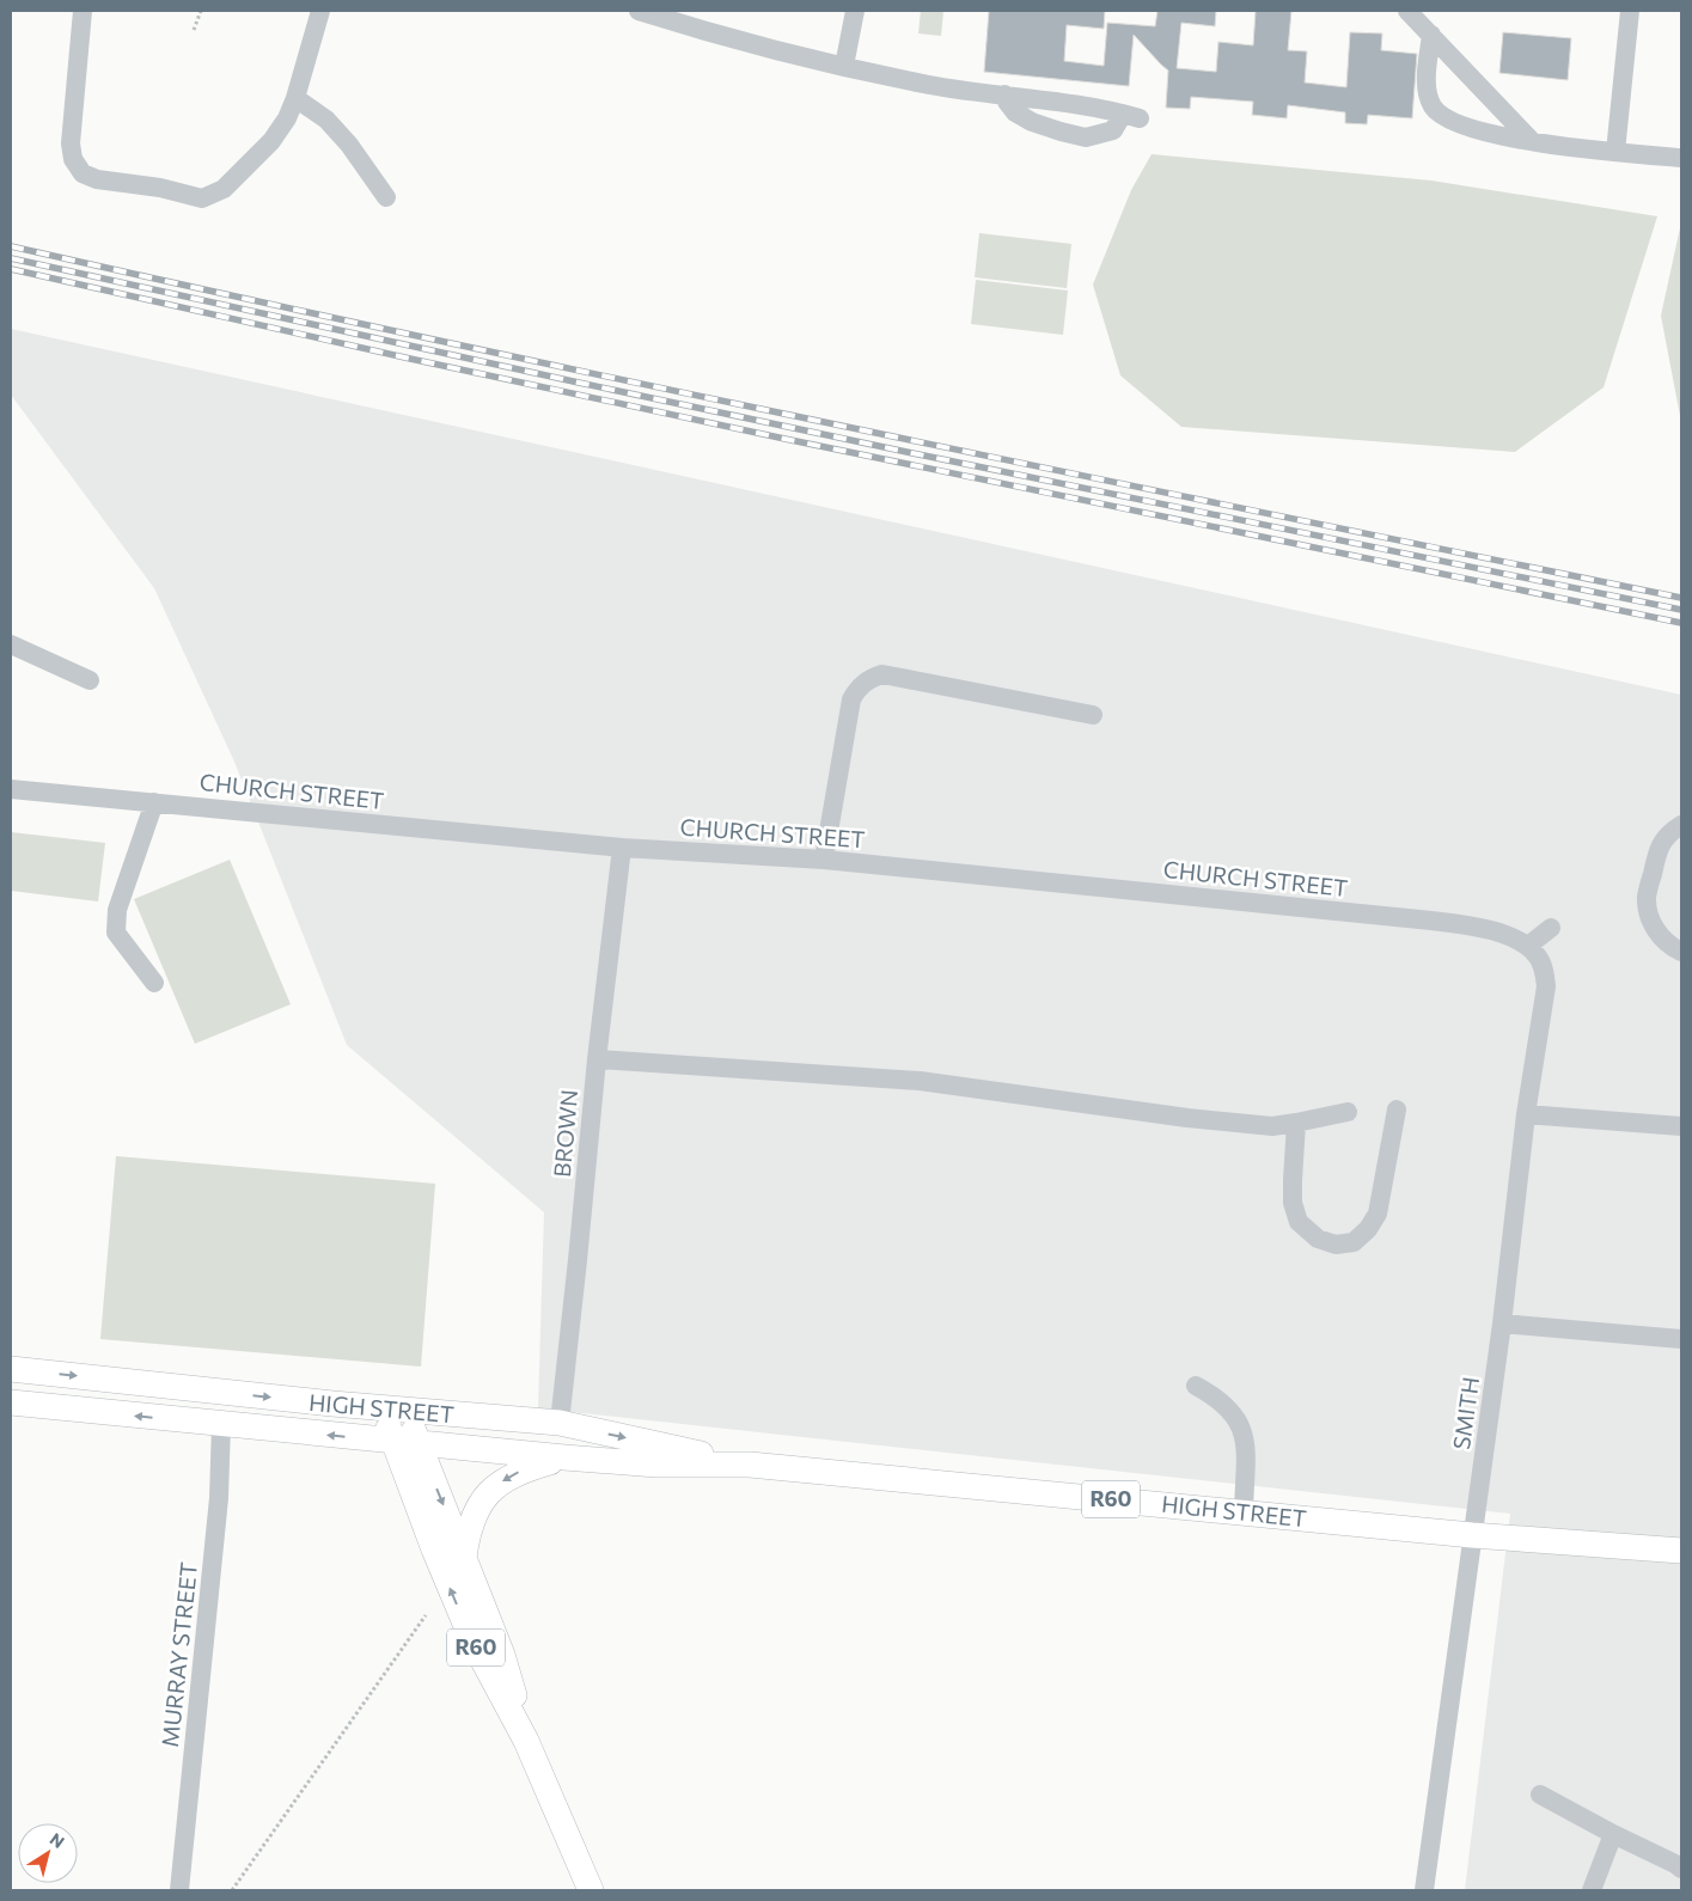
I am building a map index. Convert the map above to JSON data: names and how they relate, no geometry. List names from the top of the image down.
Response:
{
  "streets": {
    "main road": ["HIGH STREET", "R60"],
    "street": [
      "CHURCH STREET",
      "BROWN",
      "SMITH",
      "MURRAY STREET"
    ]
  },
  "crossings": [
    ["CHURCH STREET", "BROWN"],
    ["CHURCH STREET", "SMITH"],
    ["BROWN", "HIGH STREET"],
    ["HIGH STREET", "SMITH"],
    ["HIGH STREET", "R60"],
    ["HIGH STREET", "MURRAY STREET"]
  ],
  "north": "top right"
}
